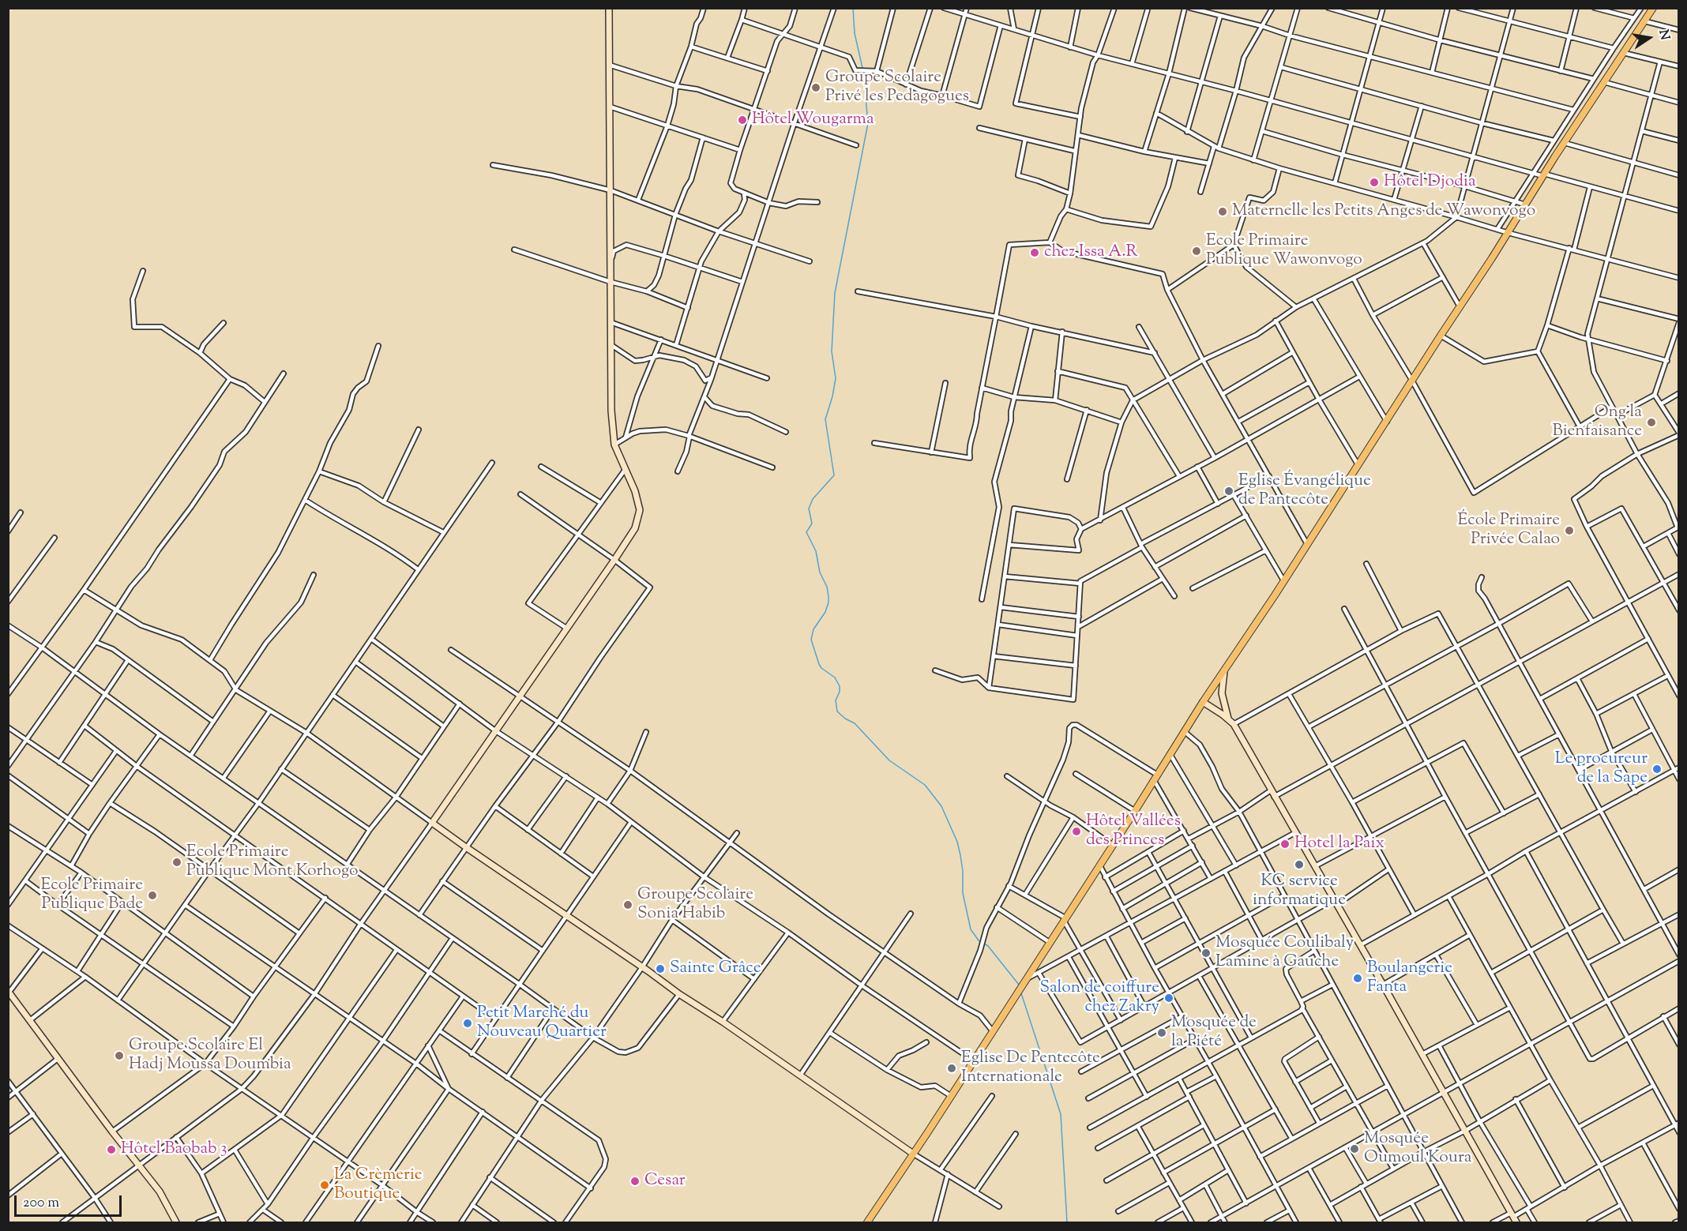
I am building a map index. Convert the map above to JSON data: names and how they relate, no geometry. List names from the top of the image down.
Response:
{
  "places": [
    "Groupe Scolaire Privé les Pedagogues",
    "Hôtel Wougarma",
    "Hôtel Djodia",
    "Maternelle les Petits Anges de Wawonvogo",
    "Ecole Primaire Publique Wawonvogo",
    "chez Issa A.R",
    "Ong la Bienfaisance",
    "Eglise Évangélique de Pantecôte",
    "École Primaire Privée Calao",
    "Le procureur de la Sape",
    "Hôtel Vallées des Princes",
    "Hotel la Paix",
    "Ecole Primaire Publique Mont Korhogo",
    "KC service informatique",
    "Ecole Primaire Publique Bade",
    "Groupe Scolaire Sonia Habib",
    "Mosquée Coulibaly Lamine à Gauche",
    "Sainte Grâce",
    "Boulangerie Fanta",
    "Salon de coiffure chez Zakry",
    "Petit Marché du Nouveau Quartier",
    "Mosquée de la Piété",
    "Groupe Scolaire El Hadj Moussa Doumbia",
    "Eglise De Pentecôte Internationale",
    "Mosquée Oumoul Koura",
    "Hôtel Baobab 3",
    "Cesar",
    "La Crèmerie Boutique"
  ],
  "scale_bar": "200 m",
  "north": "right"
}
